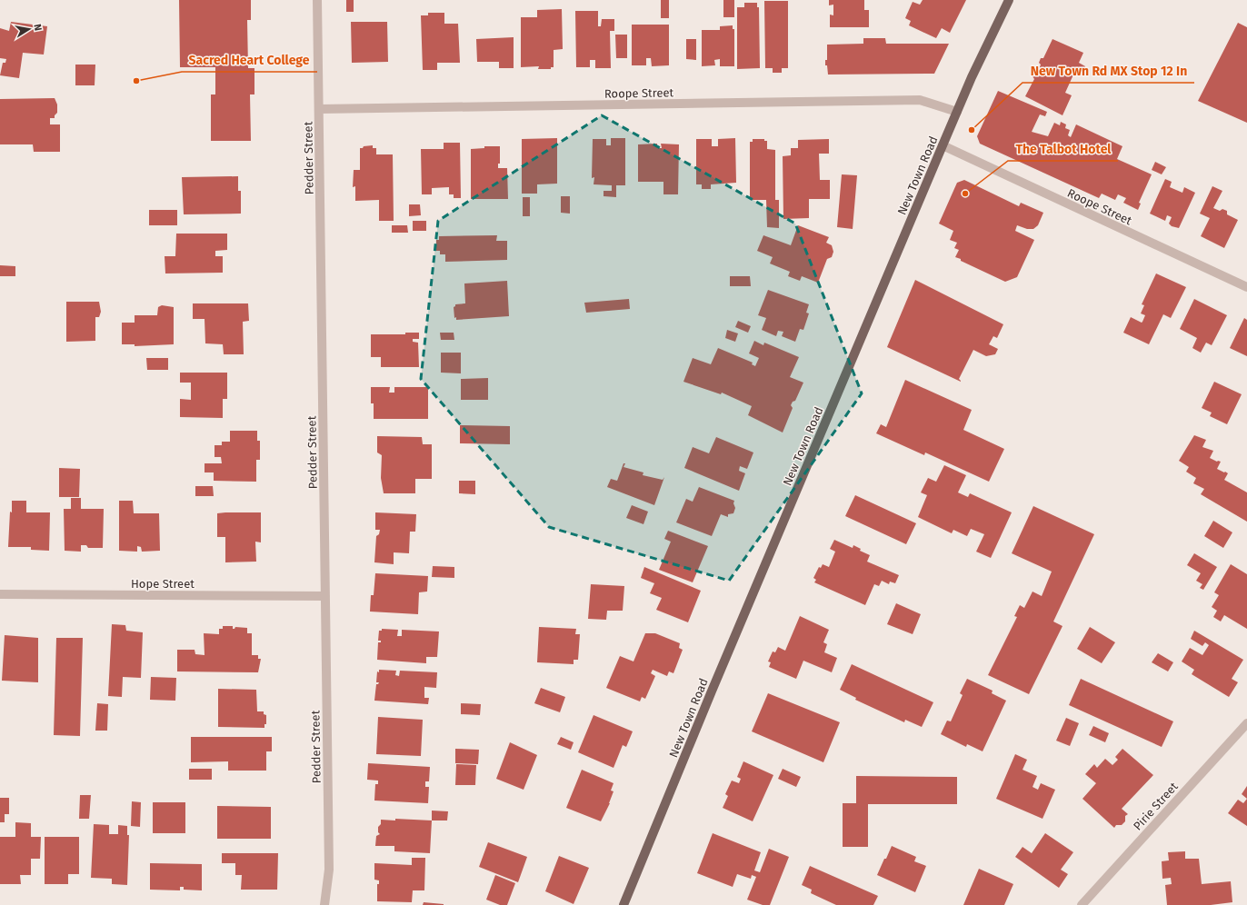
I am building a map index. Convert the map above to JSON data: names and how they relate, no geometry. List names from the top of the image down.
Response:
{
  "streets": {
    "main road": ["New Town Road"],
    "street": [
      "Roope Street",
      "Pedder Street",
      "Hope Street",
      "Pirie Street"
    ]
  },
  "crossings": [
    ["Roope Street", "Pedder Street"],
    ["Roope Street", "New Town Road"],
    ["Pedder Street", "Hope Street"]
  ],
  "places": ["Sacred Heart College", "New Town Rd MX Stop 12 In", "The Talbot Hotel"],
  "north": "right"
}
